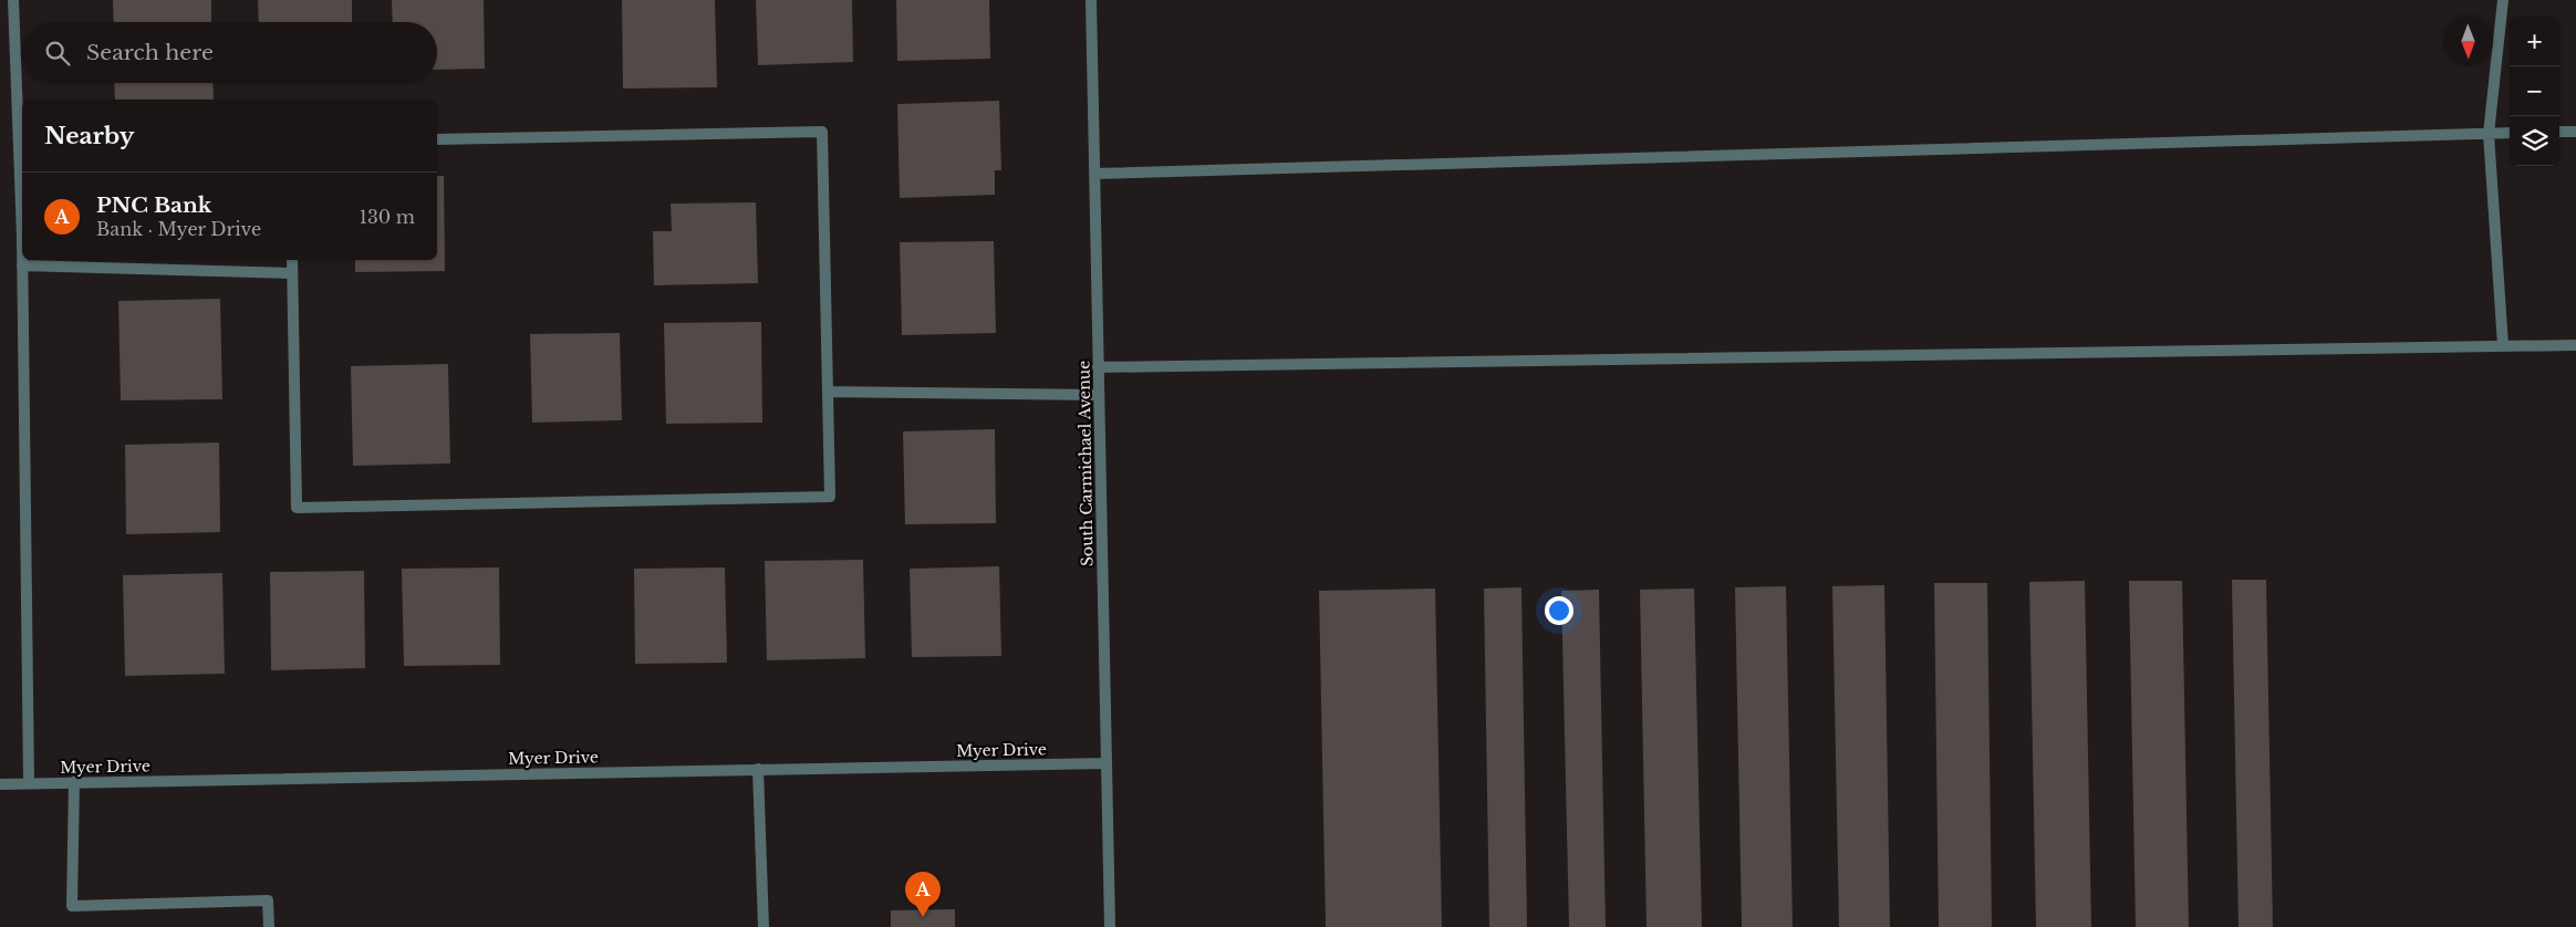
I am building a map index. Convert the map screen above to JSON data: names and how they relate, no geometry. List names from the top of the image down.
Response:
{
  "streets": {
    "street": ["South Carmichael Avenue", "Myer Drive"]
  },
  "crossings": [
    ["South Carmichael Avenue", "Myer Drive"]
  ],
  "north": "bottom",
  "page": {
    "map_buttons": ["+", "−"],
    "search": "Search here",
    "heading": "Nearby",
    "list": [
      {
        "mark": "A",
        "name": "PNC Bank",
        "note": "Bank · Myer Drive",
        "value": "130 m"
      }
    ],
    "pins": "A"
  }
}
